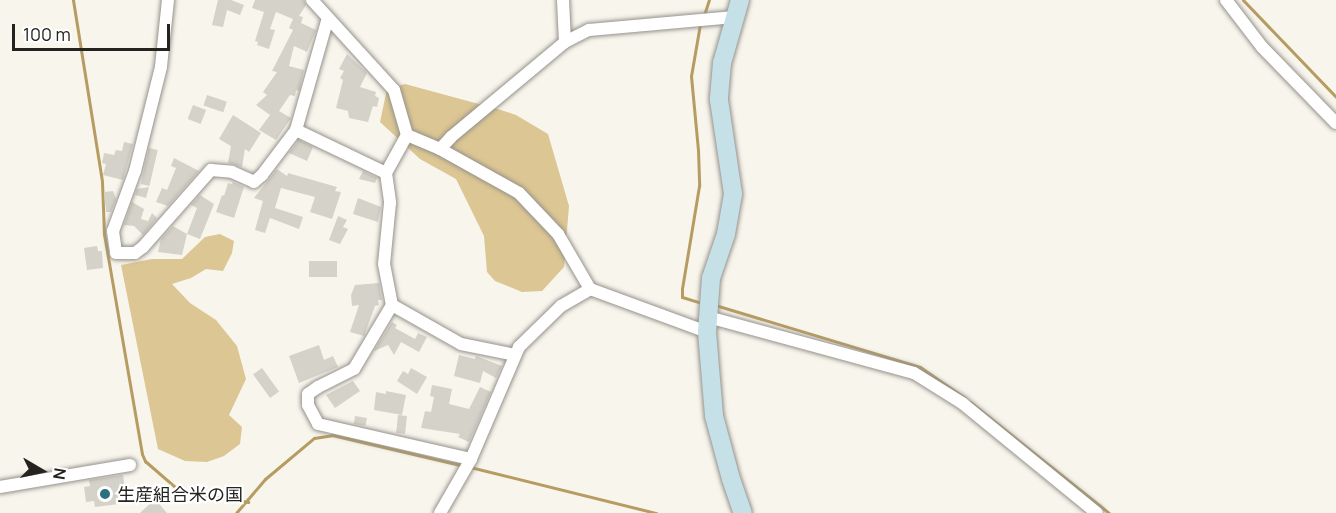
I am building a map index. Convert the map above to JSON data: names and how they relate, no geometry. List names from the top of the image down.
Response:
{
  "places": ["生産組合米の国"],
  "scale_bar": "100 m",
  "north": "right"
}
